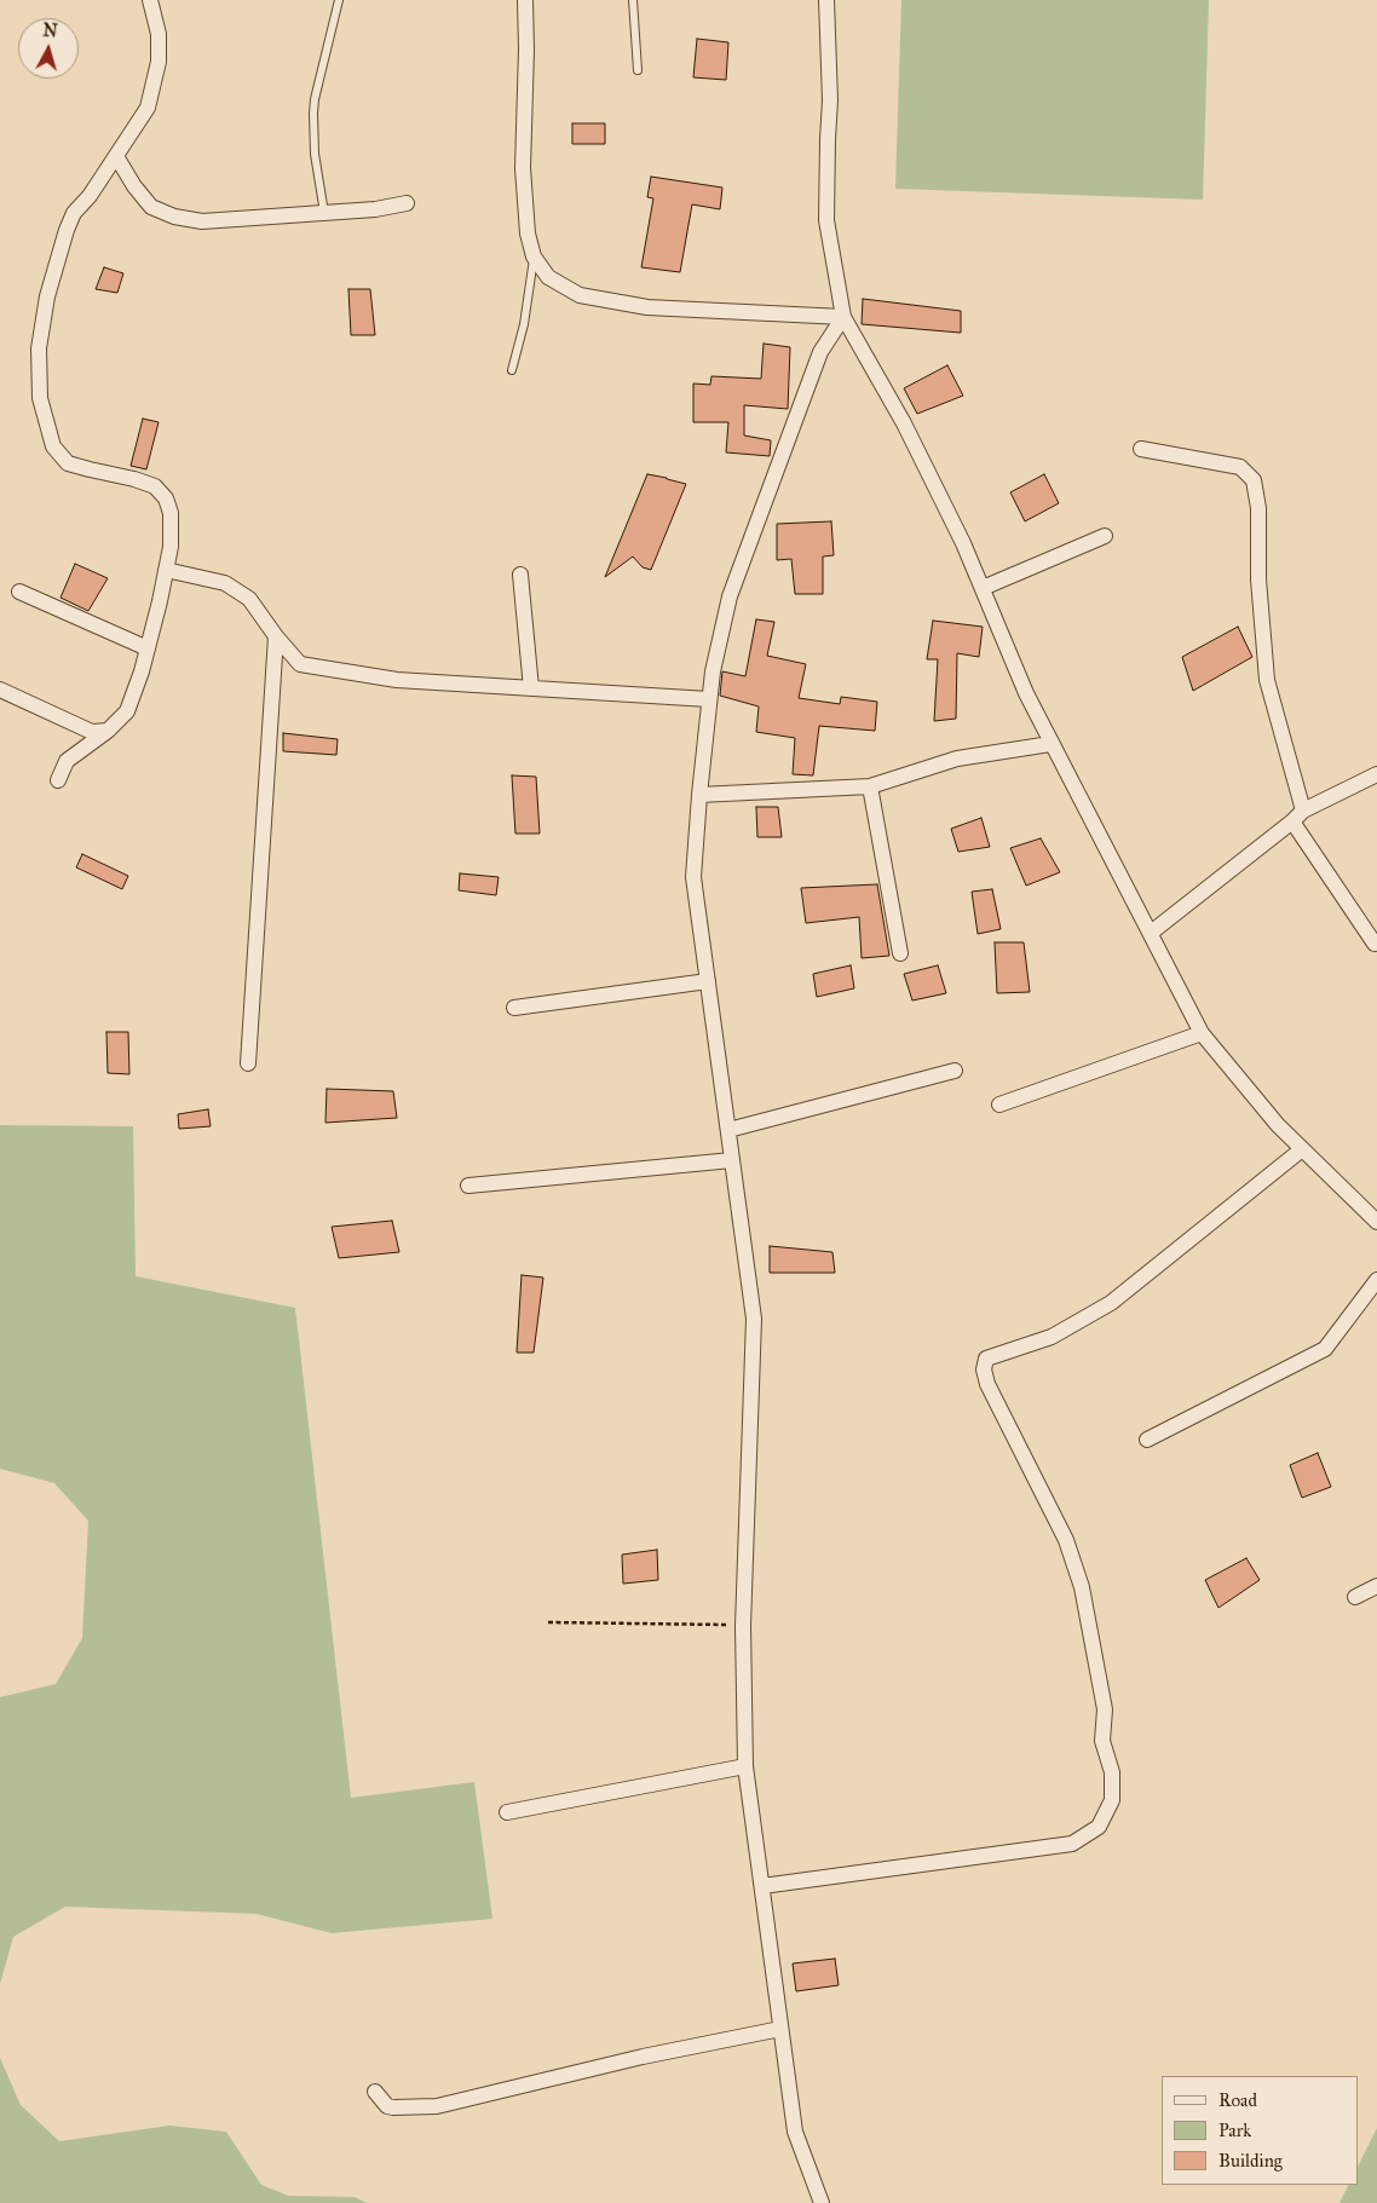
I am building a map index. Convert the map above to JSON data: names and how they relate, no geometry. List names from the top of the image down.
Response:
{
  "legend": ["Road", "Park", "Building"],
  "north": "top"
}
